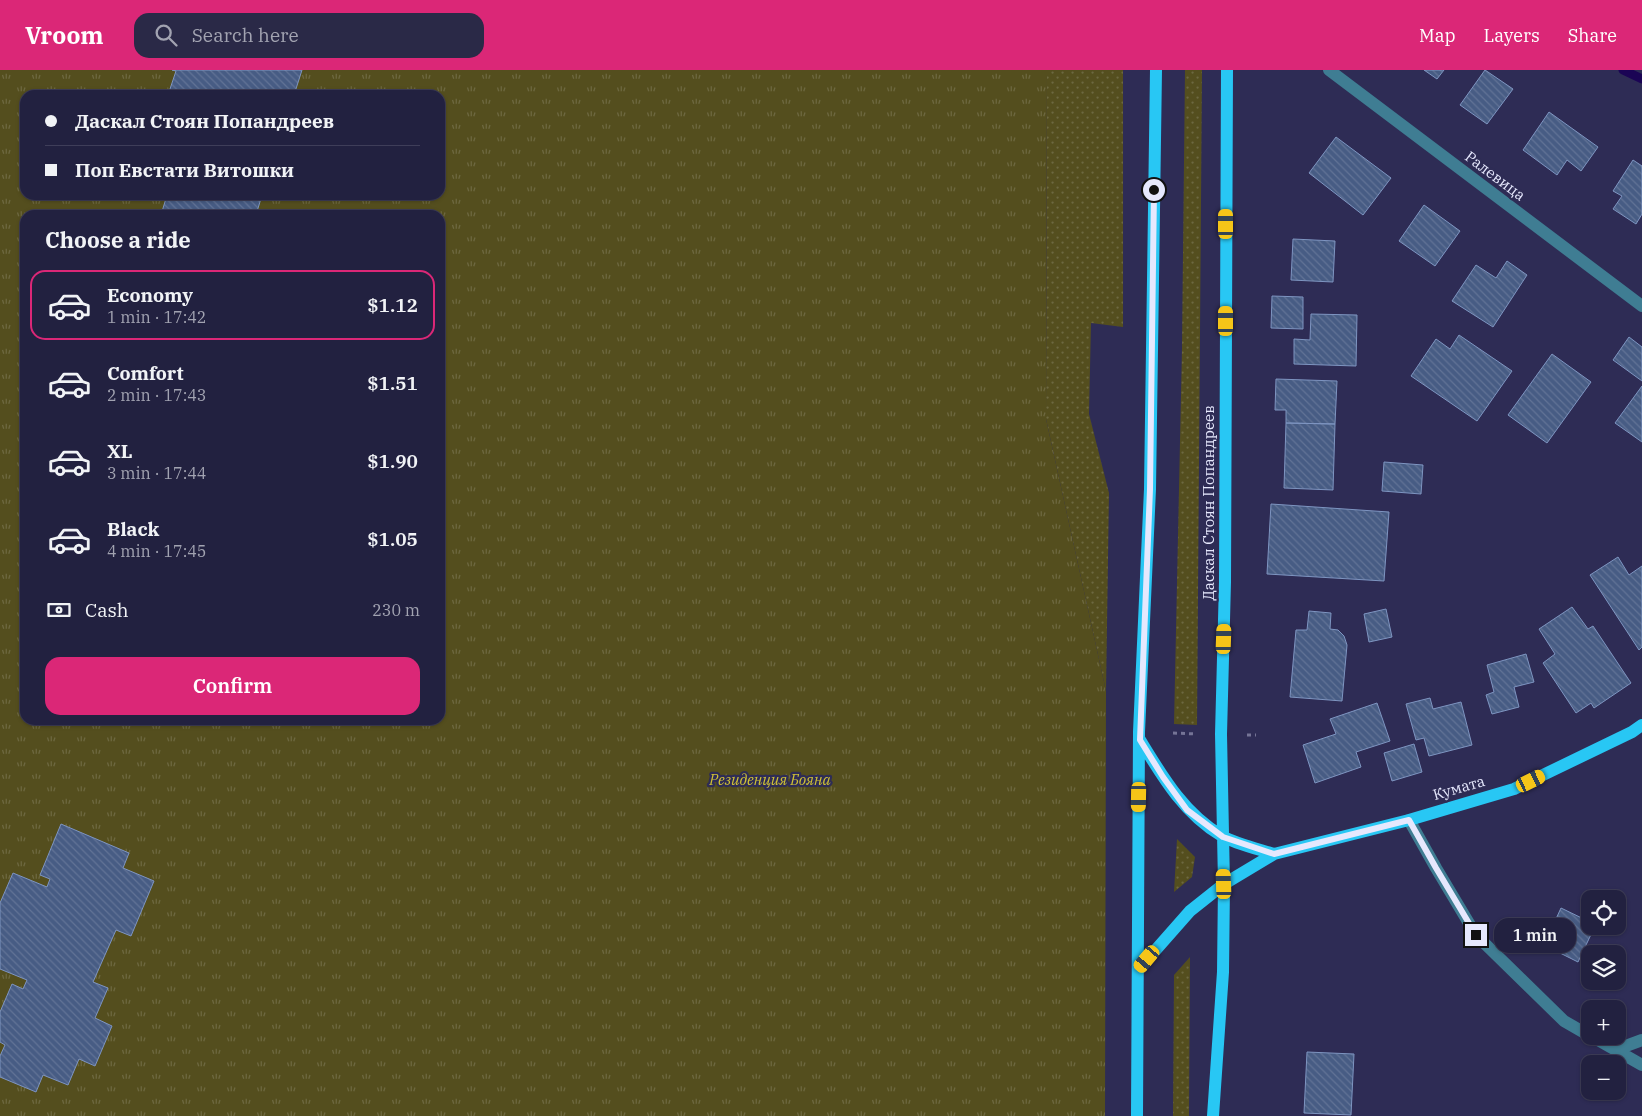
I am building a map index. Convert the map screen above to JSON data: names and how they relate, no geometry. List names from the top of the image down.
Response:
{
  "streets": {
    "main road": ["Даскал Стоян Попандреев", "Кумата"],
    "street": ["Ралевица"]
  },
  "crossings": [
    ["Даскал Стоян Попандреев", "Кумата"]
  ],
  "parks": ["Резиденция Бояна"],
  "page": {
    "header": "Vroom",
    "search": "Search here",
    "nav": ["Map", "Layers", "Share"],
    "banner": ["Даскал Стоян Попандреев", "Поп Евстати Витошки"],
    "heading": "Choose a ride",
    "list": [
      {
        "name": "Economy",
        "note": "1 min · 17:42",
        "value": "$1.12"
      },
      {
        "name": "Comfort",
        "note": "2 min · 17:43",
        "value": "$1.51"
      },
      {
        "name": "XL",
        "note": "3 min · 17:44",
        "value": "$1.90"
      },
      {
        "name": "Black",
        "note": "4 min · 17:45",
        "value": "$1.05"
      }
    ],
    "pay": ["Cash", "230 m"],
    "buttons": "Confirm",
    "map_buttons": ["+", "−"],
    "bubble": "1 min"
  }
}
